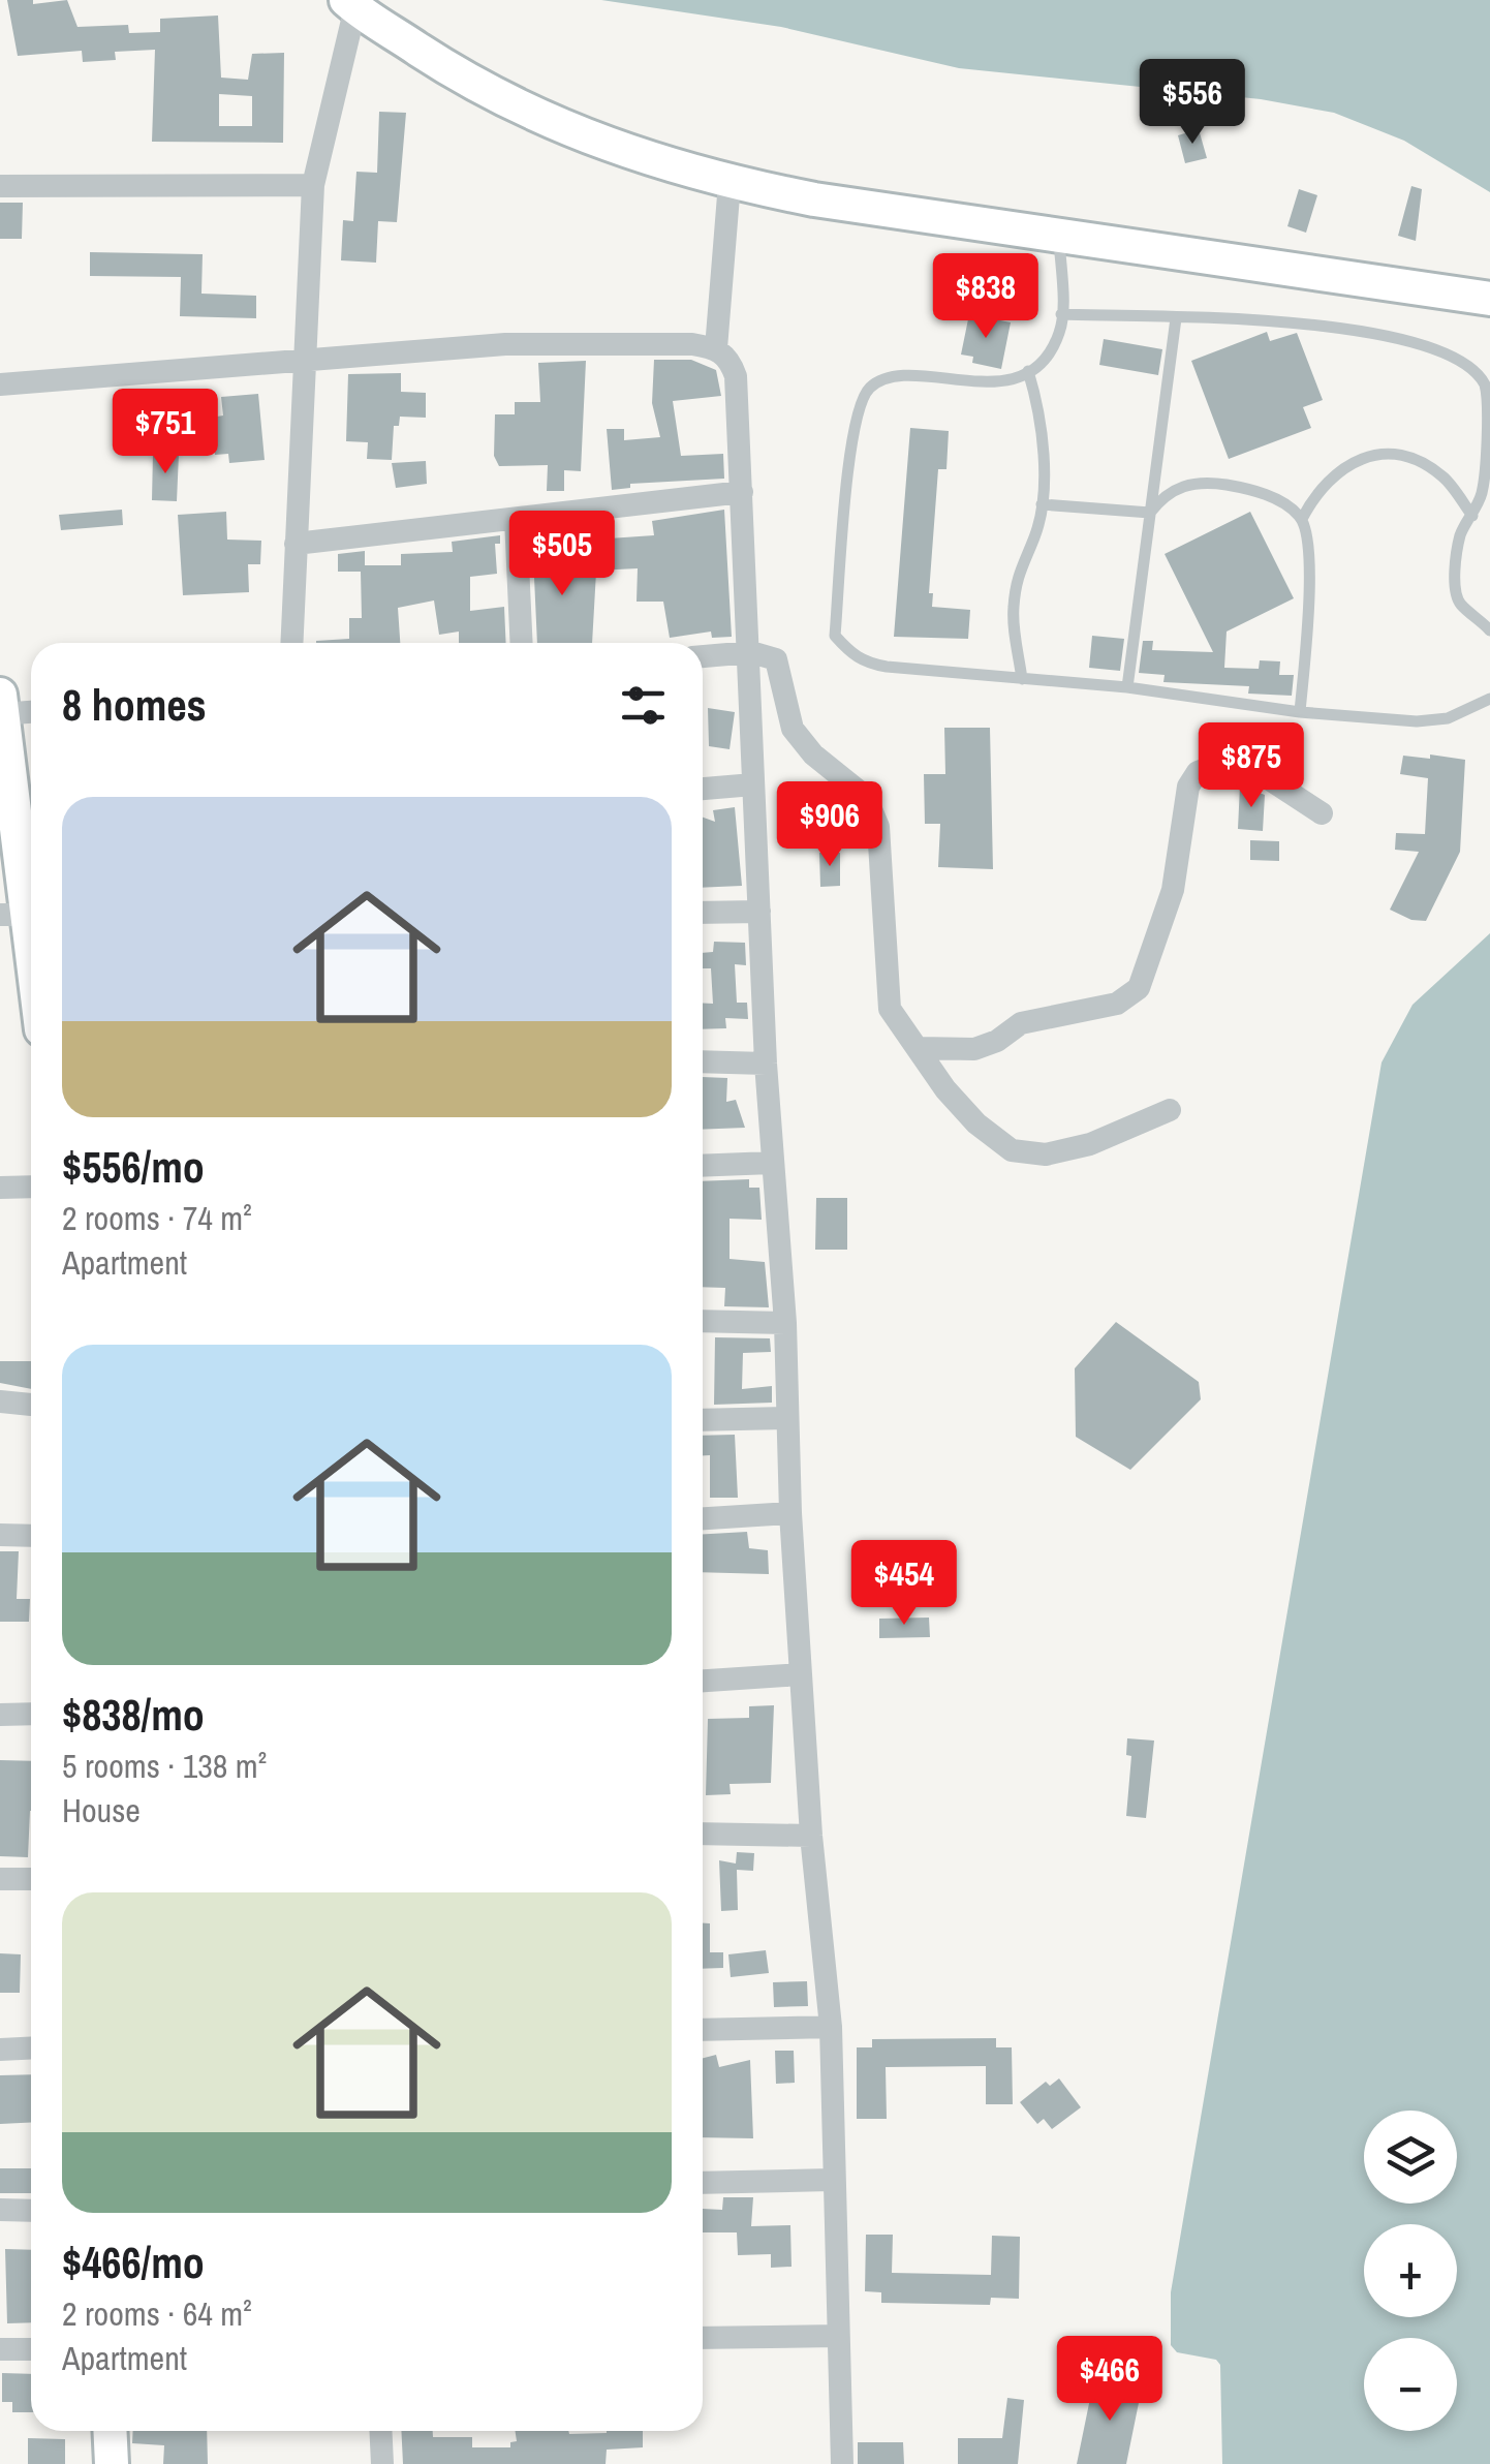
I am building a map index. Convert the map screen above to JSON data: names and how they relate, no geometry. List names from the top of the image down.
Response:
{
  "page": {
    "price": [
      "$556",
      "$838",
      "$751",
      "$505",
      "$875",
      "$906",
      "$454",
      "$466"
    ],
    "heading": "8 homes",
    "list": [
      {
        "name": "$556/mo",
        "note": "2 rooms · 74 m² · Apartment"
      },
      {
        "name": "$838/mo",
        "note": "5 rooms · 138 m² · House"
      },
      {
        "name": "$466/mo",
        "note": "2 rooms · 64 m² · Apartment"
      }
    ],
    "map_buttons": ["+", "−"]
  }
}
